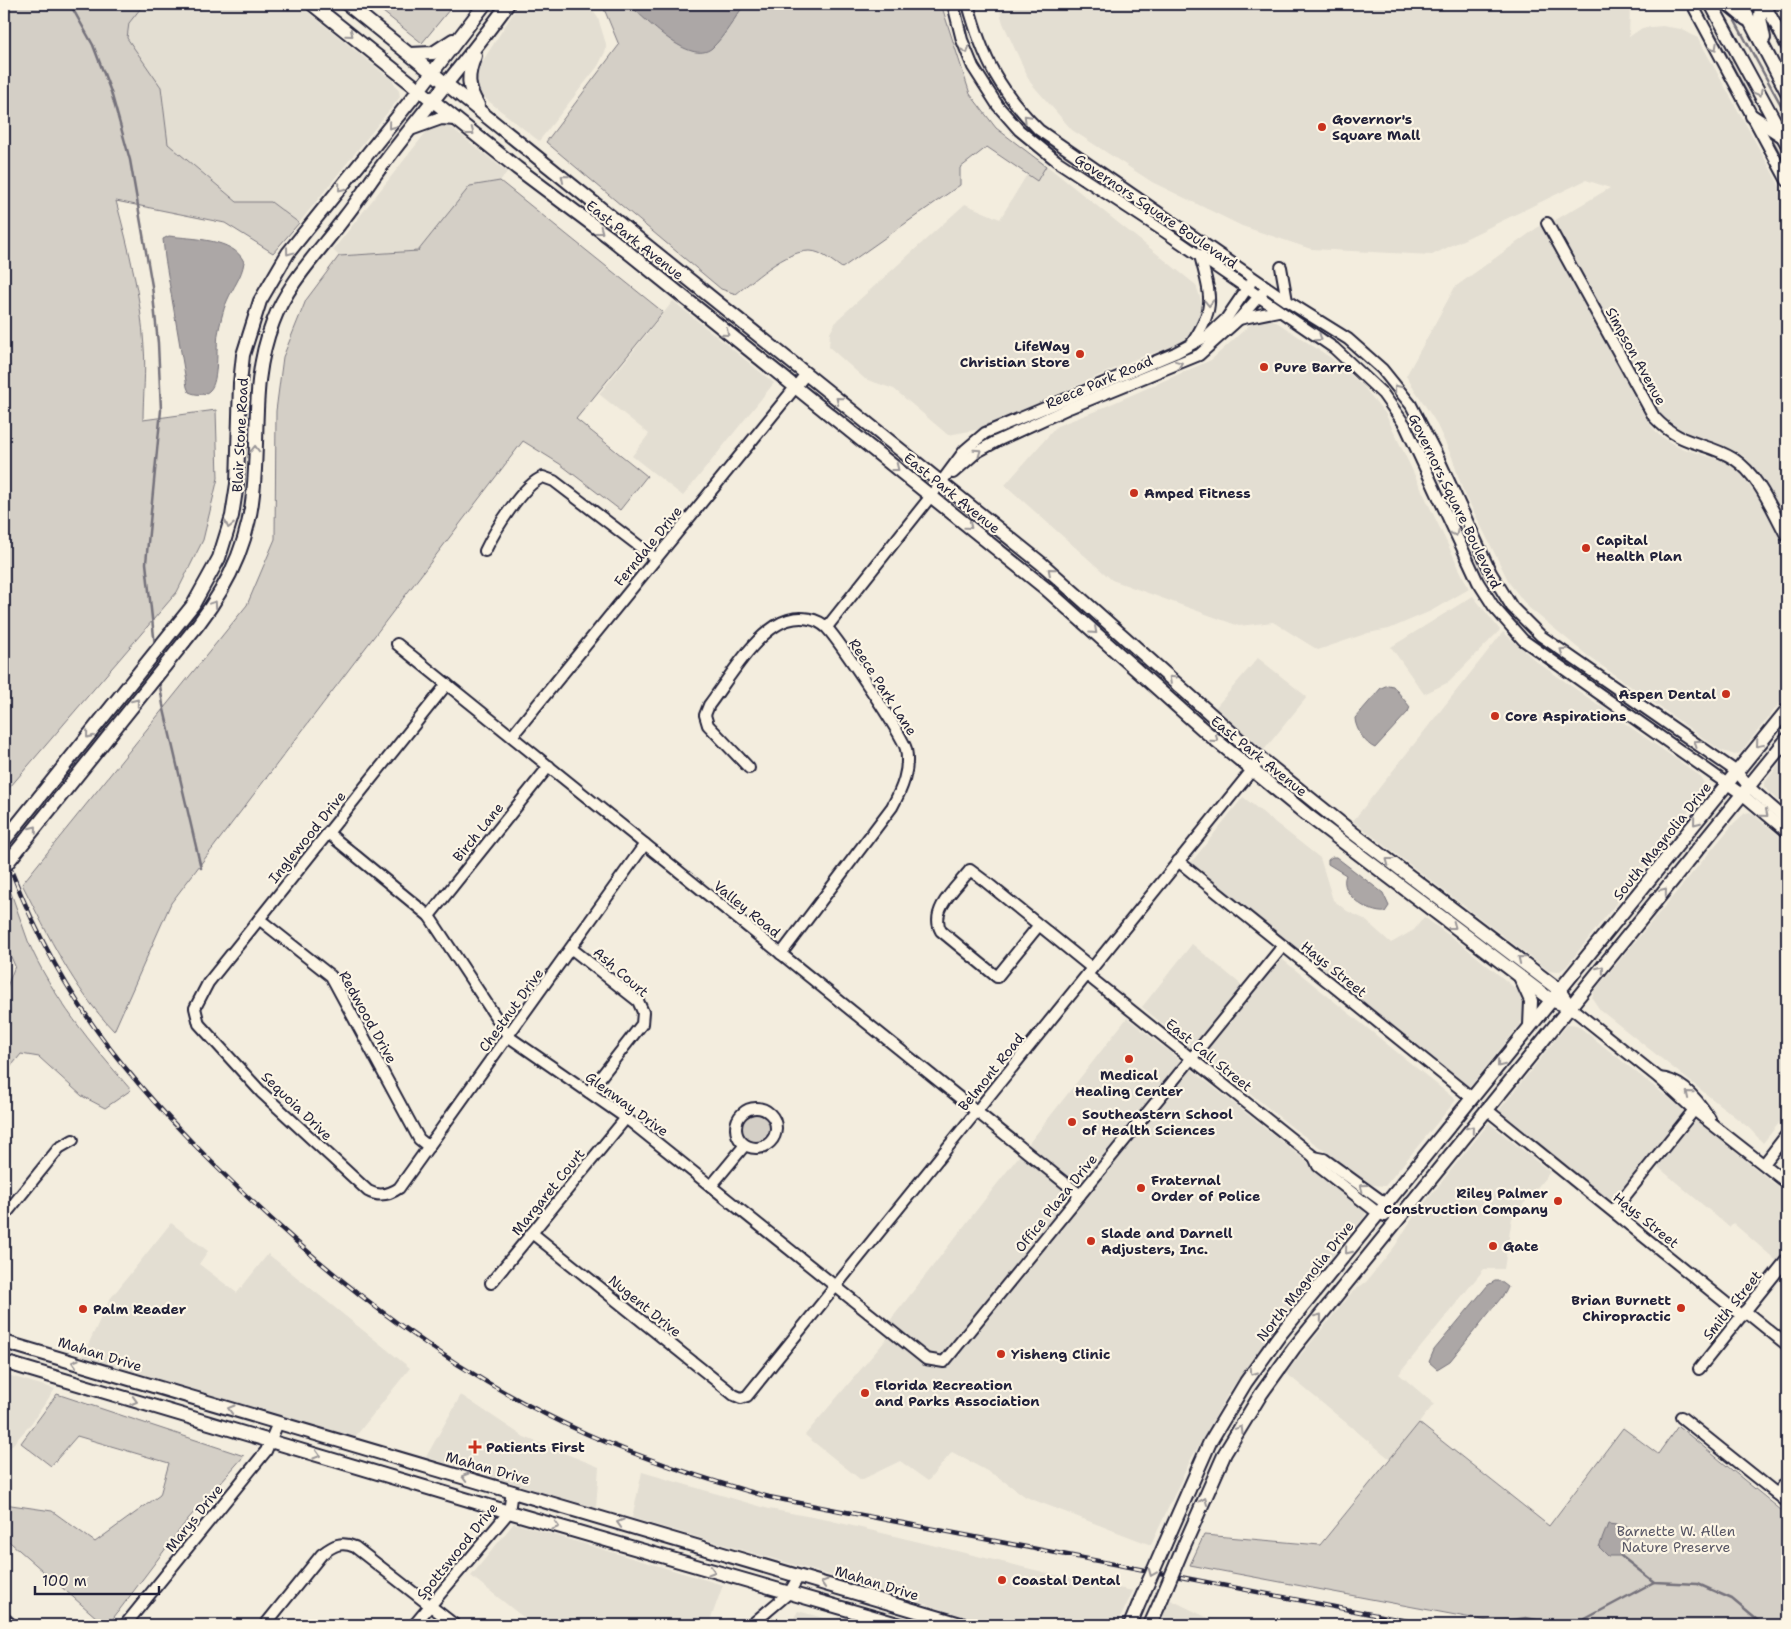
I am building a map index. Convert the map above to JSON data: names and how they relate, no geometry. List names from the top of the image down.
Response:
{
  "streets": {
    "main road": [
      "East Park Avenue",
      "Blair Stone Road",
      "South Magnolia Drive",
      "North Magnolia Drive",
      "Mahan Drive"
    ],
    "street": [
      "Governors Square Boulevard",
      "Simpson Avenue",
      "Reece Park Road",
      "Ferndale Drive",
      "Reece Park Lane",
      "Birch Lane",
      "Inglewood Drive",
      "Valley Road",
      "Hays Street",
      "Ash Court",
      "Chestnut Drive",
      "Redwood Drive",
      "East Call Street",
      "Belmont Road",
      "Glenway Drive",
      "Sequoia Drive",
      "Margaret Court",
      "Office Plaza Drive",
      "Smith Street",
      "Nugent Drive",
      "Marys Drive",
      "Spottswood Drive"
    ]
  },
  "crossings": [
    ["Governors Square Boulevard", "Reece Park Road"],
    ["Governors Square Boulevard", "South Magnolia Drive"],
    ["East Park Avenue", "Reece Park Road"],
    ["East Park Avenue", "Blair Stone Road"],
    ["East Park Avenue", "Ferndale Drive"],
    ["East Park Avenue", "South Magnolia Drive"],
    ["East Park Avenue", "Belmont Road"],
    ["East Park Avenue", "North Magnolia Drive"],
    ["Ferndale Drive", "Valley Road"],
    ["Reece Park Lane", "Valley Road"],
    ["Birch Lane", "Valley Road"],
    ["Birch Lane", "Glenway Drive"],
    ["Inglewood Drive", "Valley Road"],
    ["Inglewood Drive", "Redwood Drive"],
    ["Inglewood Drive", "Glenway Drive"],
    ["Inglewood Drive", "Sequoia Drive"],
    ["South Magnolia Drive", "North Magnolia Drive"],
    ["Valley Road", "Chestnut Drive"],
    ["Valley Road", "Belmont Road"],
    ["Valley Road", "Office Plaza Drive"],
    ["Hays Street", "Belmont Road"],
    ["Hays Street", "Office Plaza Drive"],
    ["Hays Street", "North Magnolia Drive"],
    ["Hays Street", "Smith Street"],
    ["Ash Court", "Chestnut Drive"],
    ["Ash Court", "Glenway Drive"],
    ["Chestnut Drive", "Redwood Drive"],
    ["Chestnut Drive", "Glenway Drive"],
    ["Chestnut Drive", "Sequoia Drive"],
    ["East Call Street", "Belmont Road"],
    ["East Call Street", "Office Plaza Drive"],
    ["East Call Street", "North Magnolia Drive"],
    ["Belmont Road", "Glenway Drive"],
    ["Belmont Road", "Nugent Drive"],
    ["Glenway Drive", "Margaret Court"],
    ["Glenway Drive", "Office Plaza Drive"],
    ["Margaret Court", "Nugent Drive"],
    ["Mahan Drive", "Marys Drive"],
    ["Mahan Drive", "Spottswood Drive"]
  ],
  "parks": ["Barnette W. Allen Nature Preserve"],
  "places": {
    "other": [
      "Governor's Square Mall",
      "LifeWay Christian Store",
      "Pure Barre",
      "Amped Fitness",
      "Capital Health Plan",
      "Aspen Dental",
      "Core Aspirations",
      "Medical Healing Center",
      "Southeastern School of Health Sciences",
      "Fraternal Order of Police",
      "Riley Palmer Construction Company",
      "Slade and Darnell Adjusters, Inc.",
      "Gate",
      "Brian Burnett Chiropractic",
      "Palm Reader",
      "Yisheng Clinic",
      "Florida Recreation and Parks Association",
      "Coastal Dental"
    ],
    "health": ["Patients First"]
  },
  "scale_bar": "100 m"
}
